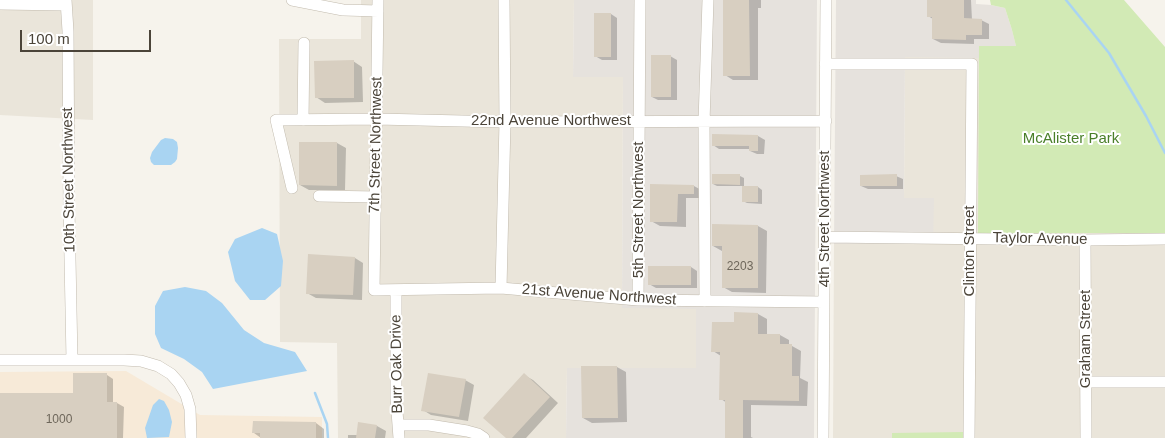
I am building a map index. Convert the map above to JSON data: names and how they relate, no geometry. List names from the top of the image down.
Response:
{
  "streets": {
    "street": [
      "22nd Avenue Northwest",
      "7th Street Northwest",
      "10th Street Northwest",
      "5th Street Northwest",
      "4th Street Northwest",
      "Taylor Avenue",
      "Clinton Street",
      "21st Avenue Northwest",
      "Graham Street",
      "Burr Oak Drive"
    ]
  },
  "crossings": [
    ["22nd Avenue Northwest", "7th Street Northwest"],
    ["22nd Avenue Northwest", "5th Street Northwest"],
    ["22nd Avenue Northwest", "4th Street Northwest"],
    ["7th Street Northwest", "21st Avenue Northwest"],
    ["5th Street Northwest", "21st Avenue Northwest"],
    ["4th Street Northwest", "Taylor Avenue"],
    ["4th Street Northwest", "Clinton Street"],
    ["4th Street Northwest", "21st Avenue Northwest"],
    ["Taylor Avenue", "Clinton Street"],
    ["Taylor Avenue", "Graham Street"],
    ["21st Avenue Northwest", "Burr Oak Drive"]
  ],
  "parks": ["McAlister Park"],
  "house_numbers": ["2203", "1000"],
  "scale_bar": "100 m"
}
